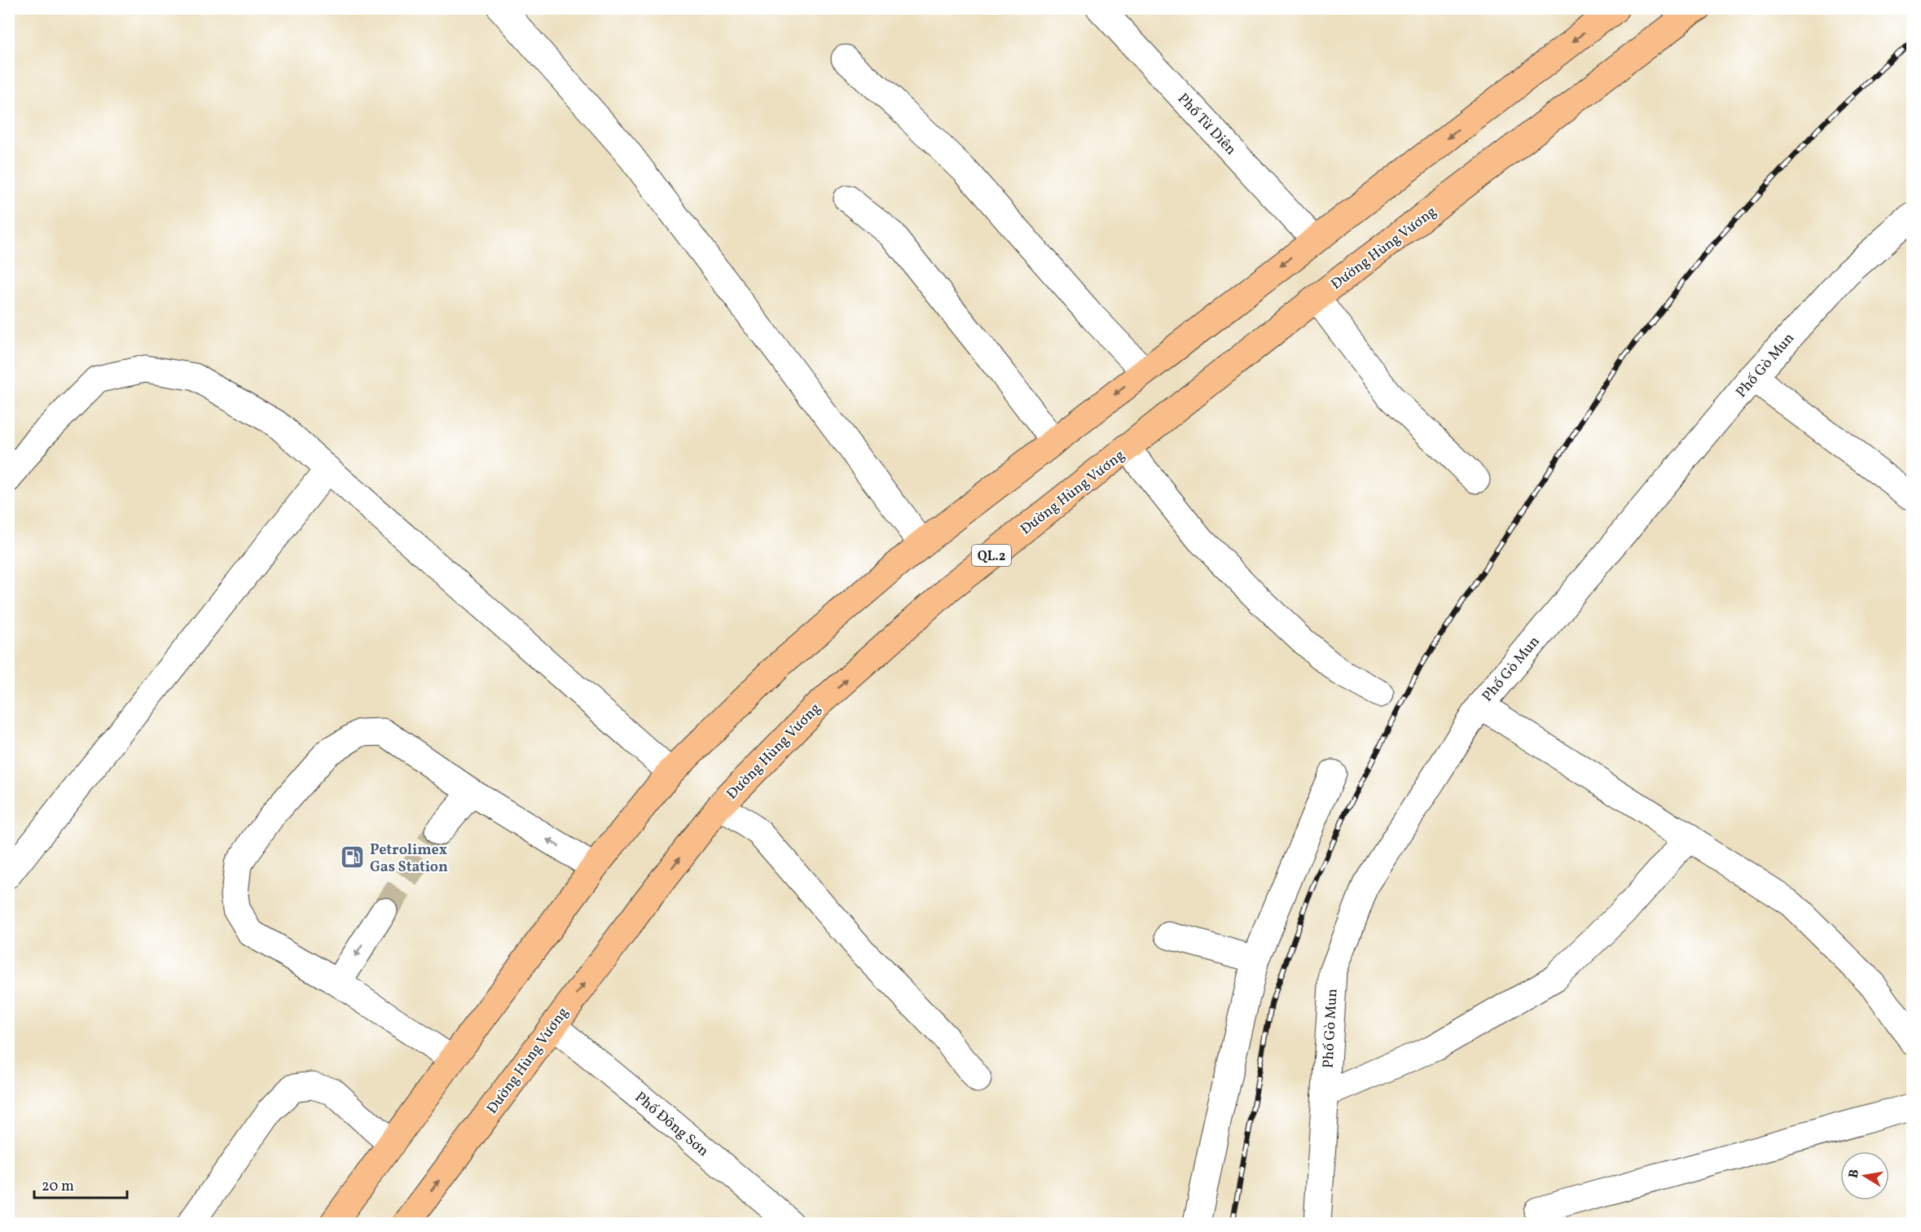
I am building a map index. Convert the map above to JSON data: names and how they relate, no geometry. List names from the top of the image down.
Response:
{
  "streets": {
    "highway": ["Đường Hùng Vương", "QL.2"],
    "street": ["Phố Từ Diên", "Phố Gò Mun", "Phố Đông Sơn"]
  },
  "crossings": [
    ["Đường Hùng Vương", "Phố Đông Sơn"]
  ],
  "places": {
    "fuel station": ["Petrolimex Gas Station"]
  },
  "scale_bar": "20 m",
  "north": "left"
}
